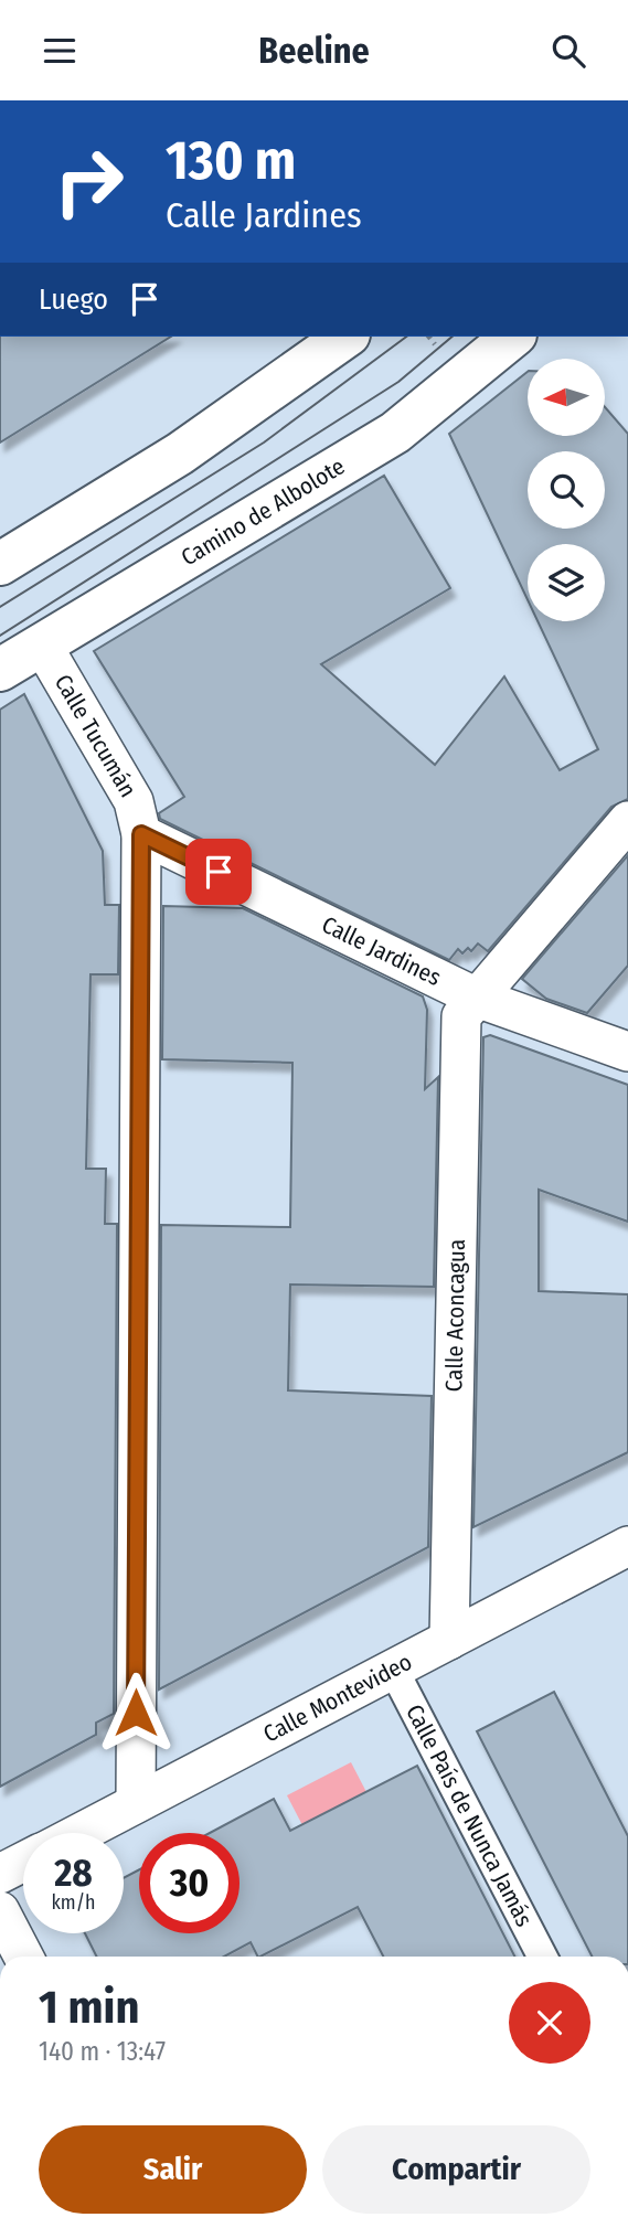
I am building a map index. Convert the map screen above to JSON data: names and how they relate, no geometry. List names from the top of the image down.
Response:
{
  "streets": {
    "street": [
      "Camino de Albolote",
      "Calle Tucumán",
      "Calle Jardines",
      "Calle Aconcagua",
      "Calle Montevideo",
      "Calle País de Nunca Jamás"
    ]
  },
  "crossings": [
    ["Camino de Albolote", "Calle Tucumán"],
    ["Calle Tucumán", "Calle Jardines"],
    ["Calle Tucumán", "Calle Montevideo"],
    ["Calle Jardines", "Calle Aconcagua"],
    ["Calle Aconcagua", "Calle Montevideo"],
    ["Calle Montevideo", "Calle País de Nunca Jamás"]
  ],
  "north": "left",
  "page": {
    "header": "Beeline",
    "turn": ["130 m", "Calle Jardines"],
    "then": "Luego",
    "speed": "28 km/h",
    "limit": "30",
    "heading": ["1 min", "140 m · 13:47"],
    "buttons": ["Salir", "Compartir"]
  }
}
